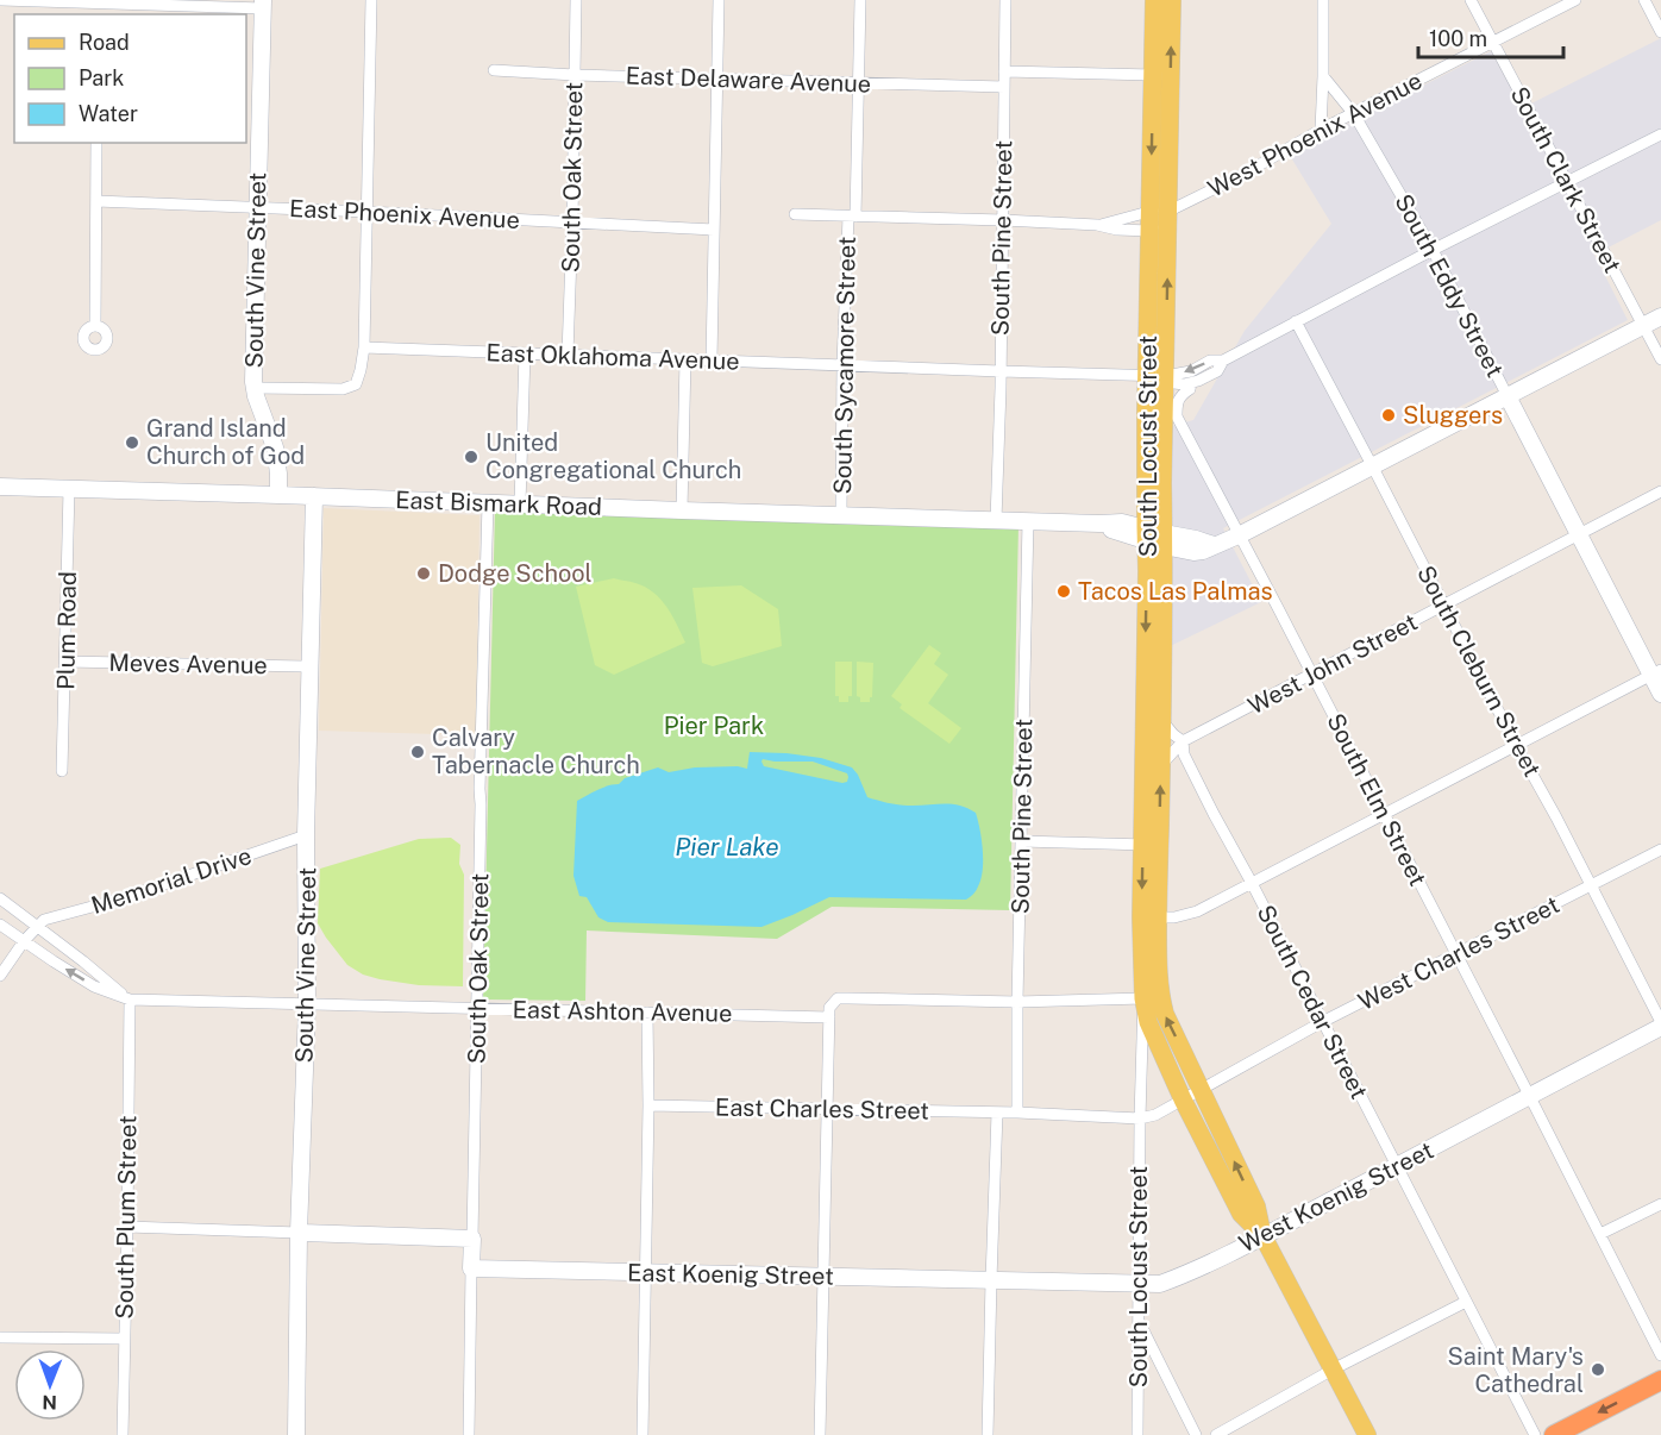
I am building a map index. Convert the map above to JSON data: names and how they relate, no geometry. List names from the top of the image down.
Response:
{
  "streets": {
    "main road": ["South Locust Street"],
    "street": [
      "East Delaware Avenue",
      "West Phoenix Avenue",
      "South Oak Street",
      "South Clark Street",
      "East Phoenix Avenue",
      "South Pine Street",
      "South Vine Street",
      "South Eddy Street",
      "East Oklahoma Avenue",
      "South Sycamore Street",
      "East Bismark Road",
      "Plum Road",
      "Meves Avenue",
      "West John Street",
      "South Cleburn Street",
      "South Elm Street",
      "Memorial Drive",
      "West Charles Street",
      "South Cedar Street",
      "East Ashton Avenue",
      "East Charles Street",
      "West Koenig Street",
      "South Plum Street",
      "East Koenig Street"
    ]
  },
  "crossings": [
    ["East Delaware Avenue", "South Oak Street"],
    ["East Delaware Avenue", "South Pine Street"],
    ["East Delaware Avenue", "South Sycamore Street"],
    ["West Phoenix Avenue", "South Clark Street"],
    ["West Phoenix Avenue", "South Pine Street"],
    ["West Phoenix Avenue", "South Eddy Street"],
    ["West Phoenix Avenue", "South Locust Street"],
    ["South Oak Street", "East Phoenix Avenue"],
    ["South Oak Street", "East Oklahoma Avenue"],
    ["South Oak Street", "East Bismark Road"],
    ["South Oak Street", "East Ashton Avenue"],
    ["South Oak Street", "East Koenig Street"],
    ["South Clark Street", "East Bismark Road"],
    ["East Phoenix Avenue", "South Vine Street"],
    ["South Pine Street", "East Oklahoma Avenue"],
    ["South Pine Street", "East Bismark Road"],
    ["South Pine Street", "East Charles Street"],
    ["South Vine Street", "East Bismark Road"],
    ["South Vine Street", "Meves Avenue"],
    ["South Vine Street", "Memorial Drive"],
    ["South Vine Street", "East Ashton Avenue"],
    ["South Eddy Street", "East Bismark Road"],
    ["South Eddy Street", "West John Street"],
    ["East Oklahoma Avenue", "South Sycamore Street"],
    ["East Oklahoma Avenue", "South Locust Street"],
    ["South Sycamore Street", "East Bismark Road"],
    ["South Locust Street", "East Bismark Road"],
    ["South Locust Street", "West John Street"],
    ["South Locust Street", "West Charles Street"],
    ["South Locust Street", "South Cedar Street"],
    ["South Locust Street", "West Koenig Street"],
    ["East Bismark Road", "Plum Road"],
    ["East Bismark Road", "South Cleburn Street"],
    ["East Bismark Road", "South Elm Street"],
    ["Plum Road", "Meves Avenue"],
    ["West John Street", "South Cleburn Street"],
    ["West John Street", "South Elm Street"],
    ["West John Street", "South Cedar Street"],
    ["South Cleburn Street", "West Charles Street"],
    ["South Cleburn Street", "West Koenig Street"],
    ["South Elm Street", "West Charles Street"],
    ["South Elm Street", "West Koenig Street"],
    ["Memorial Drive", "East Ashton Avenue"],
    ["West Charles Street", "South Cedar Street"],
    ["South Cedar Street", "West Koenig Street"],
    ["East Ashton Avenue", "South Plum Street"],
    ["West Koenig Street", "East Koenig Street"]
  ],
  "water": ["Pier Lake"],
  "parks": ["Pier Park"],
  "places": [
    "Sluggers",
    "Grand Island Church of God",
    "United Congregational Church",
    "Dodge School",
    "Tacos Las Palmas",
    "Calvary Tabernacle Church",
    "Saint Mary's Cathedral"
  ],
  "legend": ["Road", "Park", "Water"],
  "scale_bar": "100 m",
  "north": "bottom"
}
